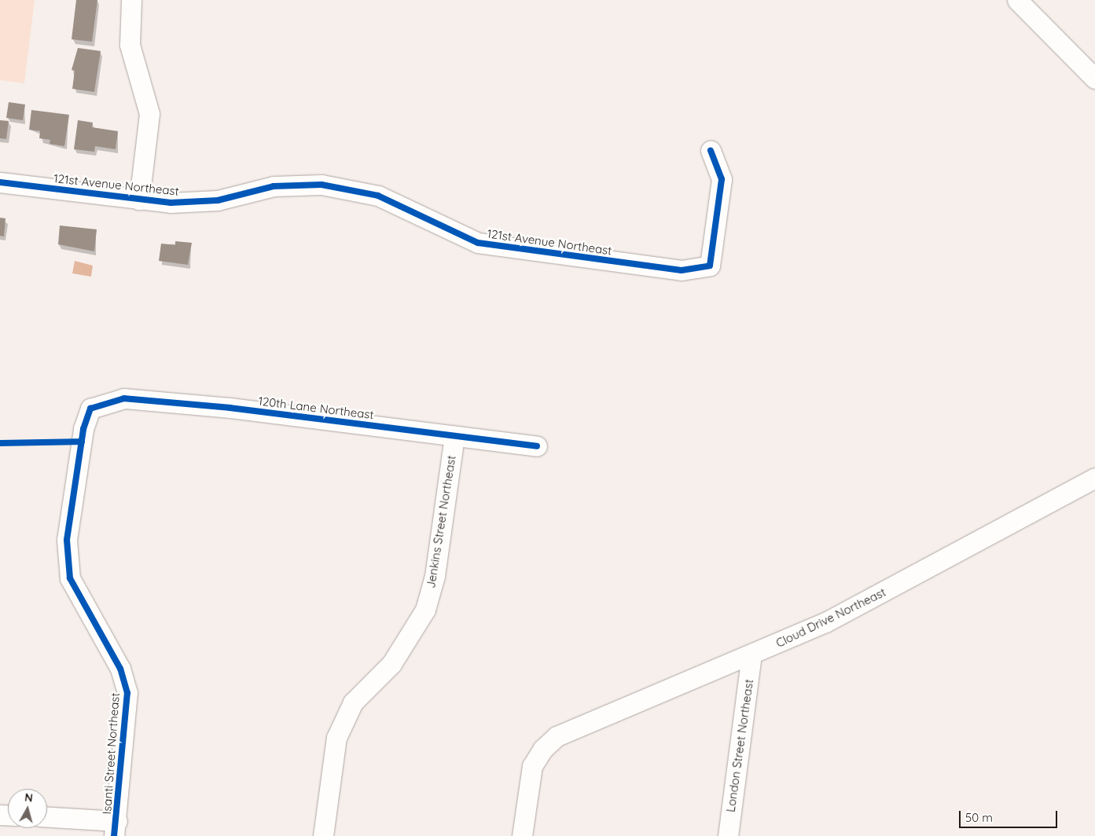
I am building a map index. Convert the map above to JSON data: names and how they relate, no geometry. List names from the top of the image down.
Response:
{
  "streets": {
    "street": [
      "121st Avenue Northeast",
      "120th Lane Northeast",
      "Jenkins Street Northeast",
      "Cloud Drive Northeast",
      "London Street Northeast",
      "Isanti Street Northeast"
    ]
  },
  "crossings": [
    ["120th Lane Northeast", "Jenkins Street Northeast"],
    ["120th Lane Northeast", "Isanti Street Northeast"],
    ["Cloud Drive Northeast", "London Street Northeast"]
  ],
  "scale_bar": "50 m",
  "north": "top"
}
